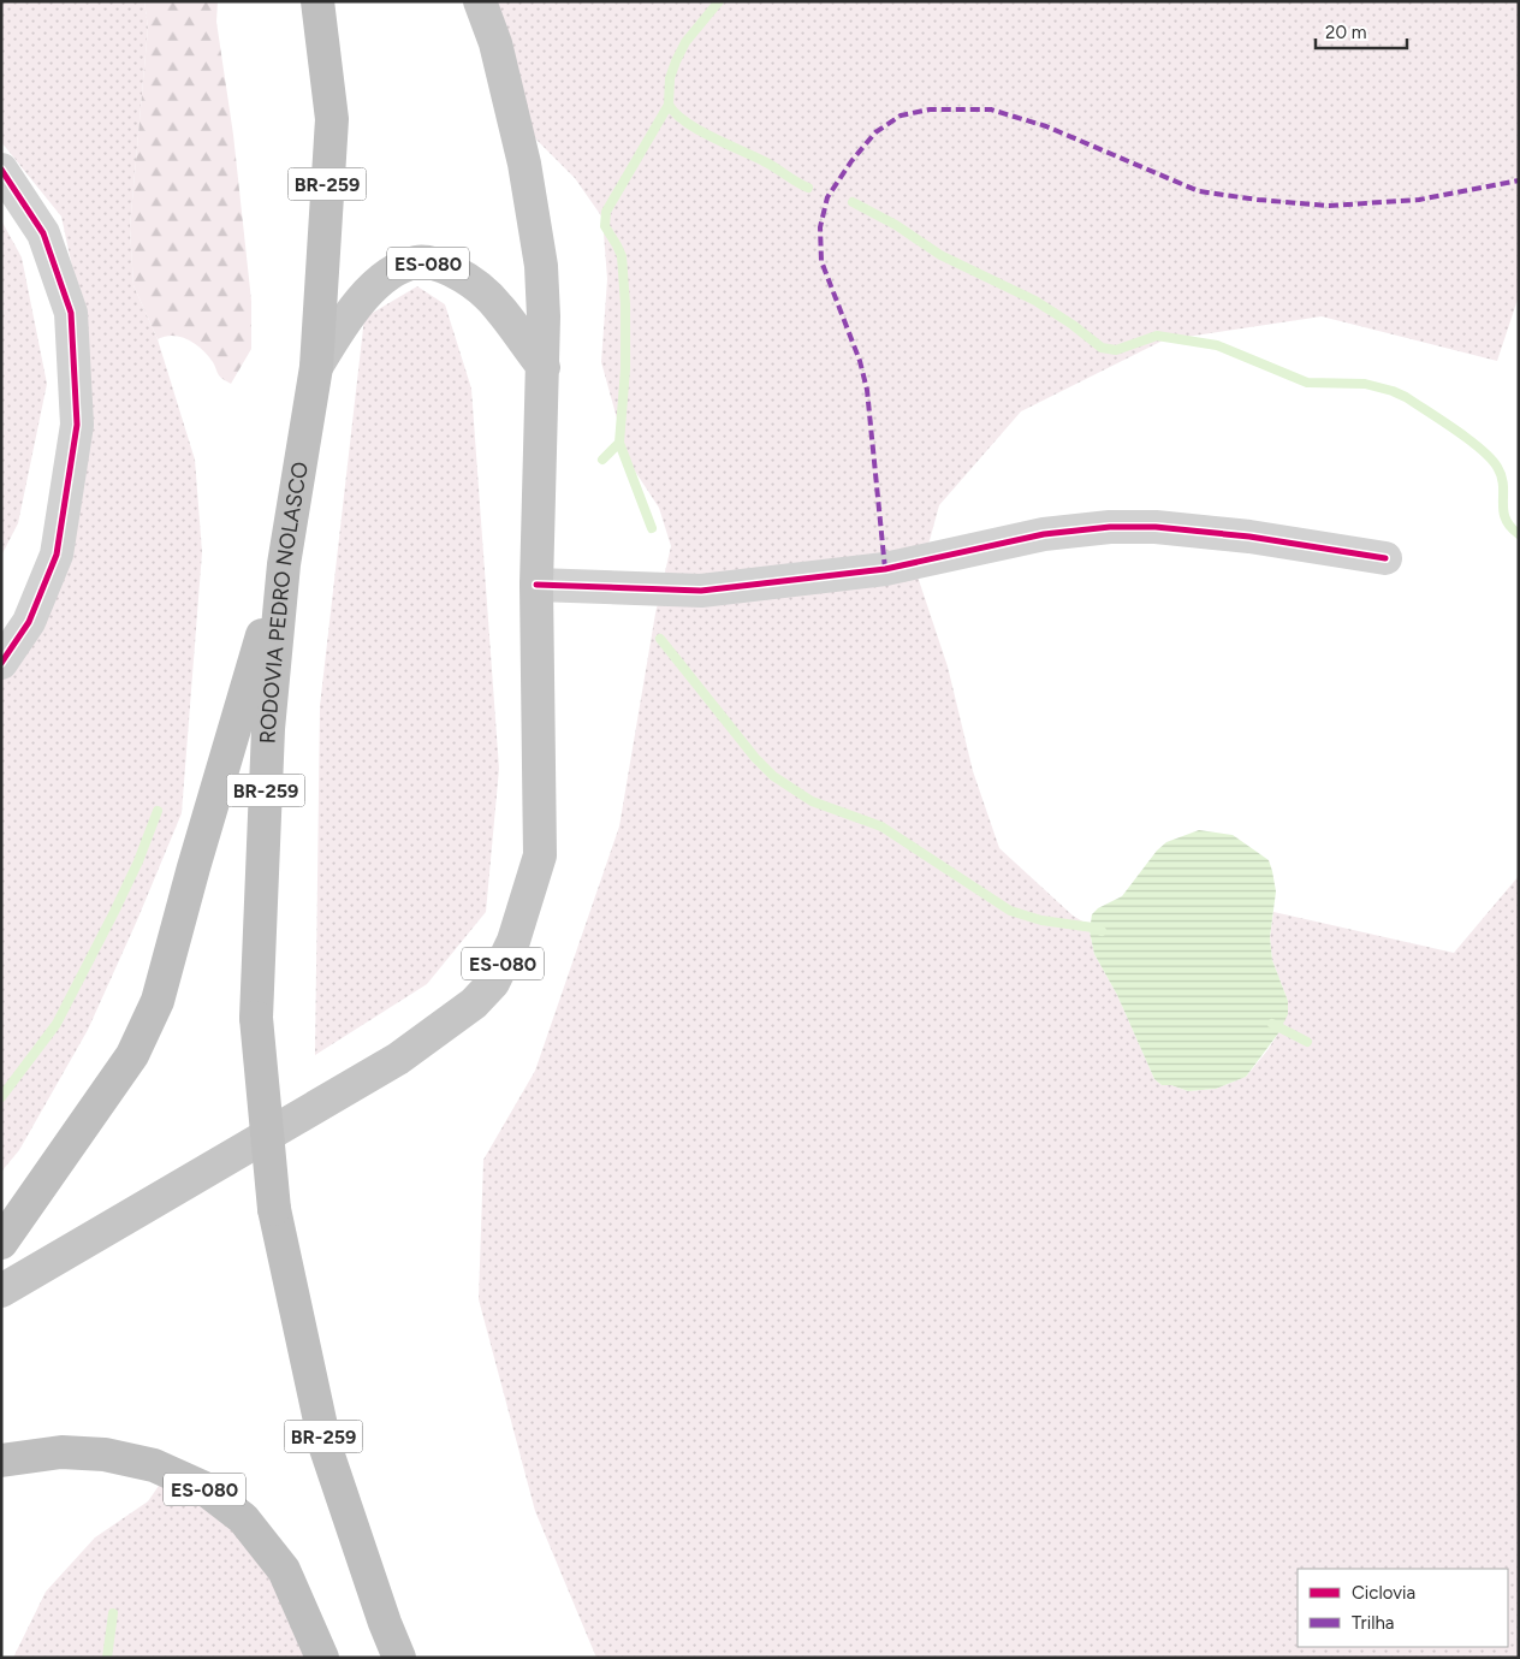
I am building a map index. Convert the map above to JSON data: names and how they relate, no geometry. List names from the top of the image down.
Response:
{
  "streets": {
    "highway": ["BR-259", "ES-080", "RODOVIA PEDRO NOLASCO"]
  },
  "crossings": [
    ["ES-080", "RODOVIA PEDRO NOLASCO"]
  ],
  "legend": ["Ciclovia", "Trilha"],
  "scale_bar": "20 m"
}
